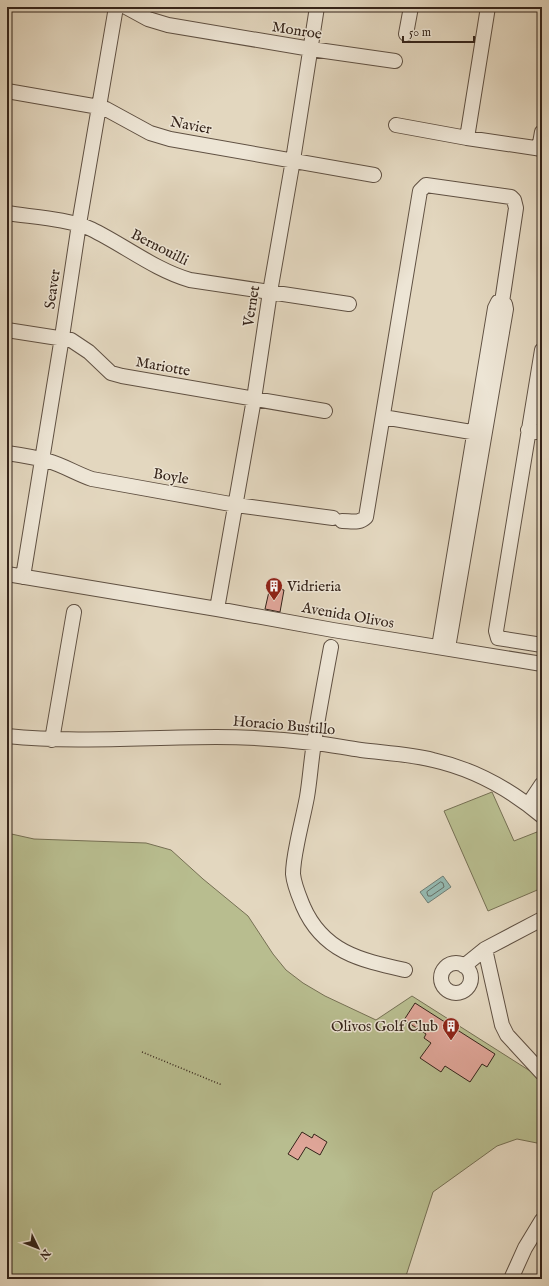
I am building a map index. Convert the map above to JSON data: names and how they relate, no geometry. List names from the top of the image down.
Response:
{
  "streets": {
    "street": [
      "Monroe",
      "Navier",
      "Bernouilli",
      "Seaver",
      "Vernet",
      "Mariotte",
      "Boyle",
      "Avenida Olivos",
      "Horacio Bustillo"
    ]
  },
  "crossings": [
    ["Monroe", "Vernet"],
    ["Navier", "Seaver"],
    ["Navier", "Vernet"],
    ["Bernouilli", "Seaver"],
    ["Bernouilli", "Vernet"],
    ["Seaver", "Mariotte"],
    ["Seaver", "Boyle"],
    ["Seaver", "Avenida Olivos"],
    ["Vernet", "Mariotte"],
    ["Vernet", "Boyle"],
    ["Vernet", "Avenida Olivos"]
  ],
  "places": {
    "building": ["Vidrieria", "Olivos Golf Club"]
  },
  "scale_bar": "50 m",
  "north": "bottom right"
}
